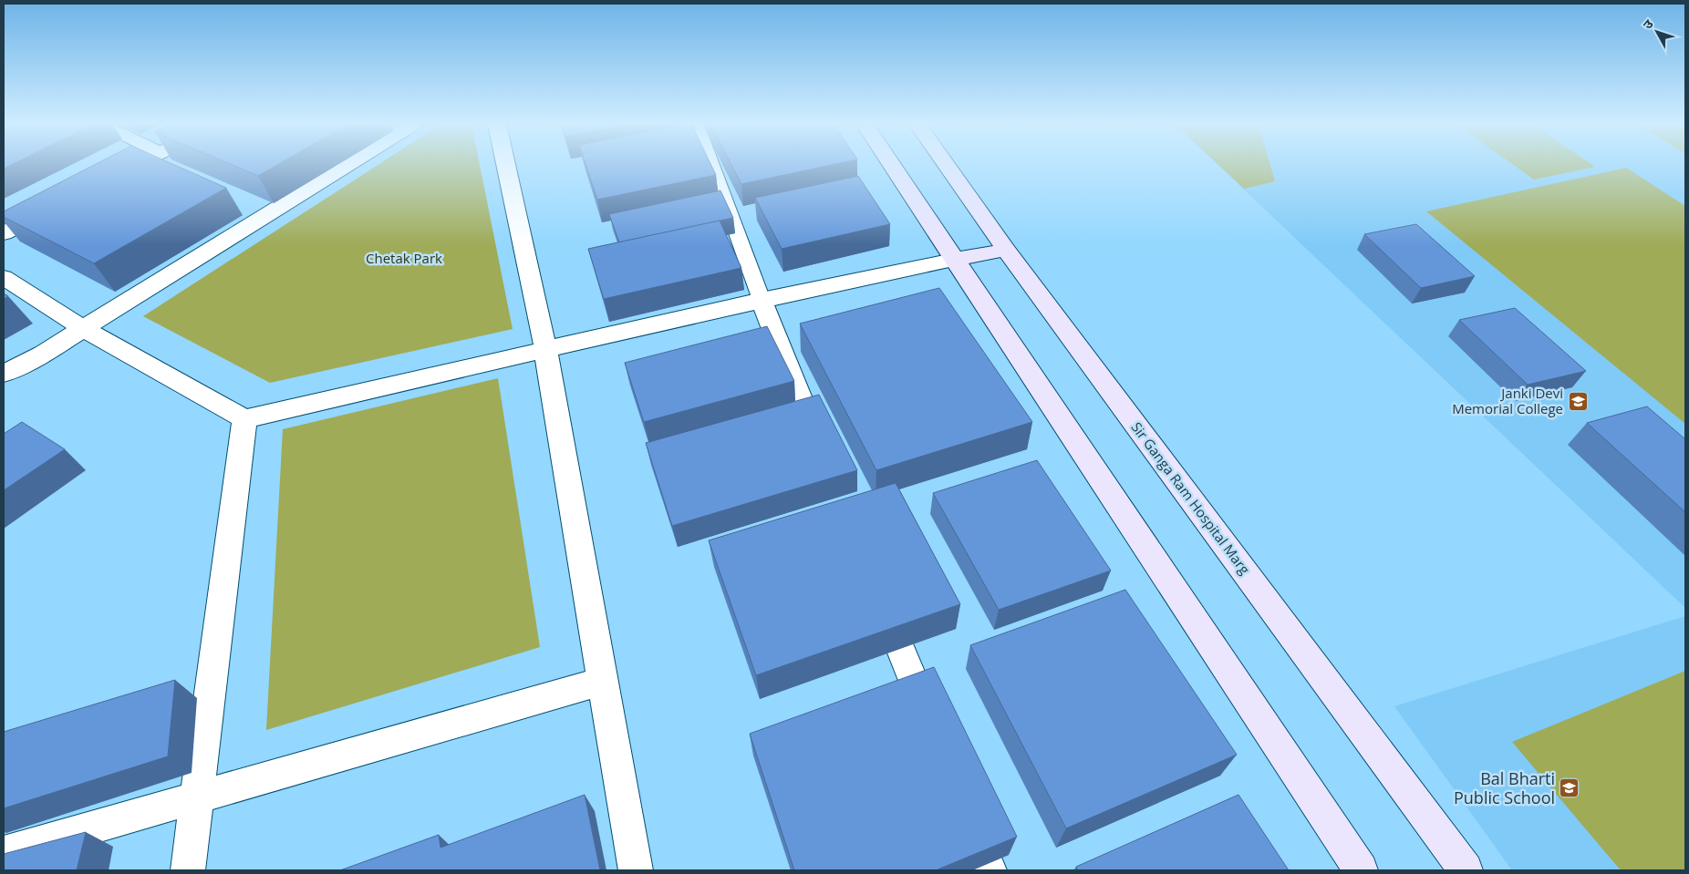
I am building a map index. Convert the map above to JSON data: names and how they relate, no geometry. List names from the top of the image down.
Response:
{
  "streets": {
    "street": ["Sir Ganga Ram Hospital Marg"]
  },
  "parks": ["Chetak Park"],
  "places": {
    "school or university": ["Janki Devi Memorial College", "Bal Bharti Public School"]
  },
  "north": "top left"
}
